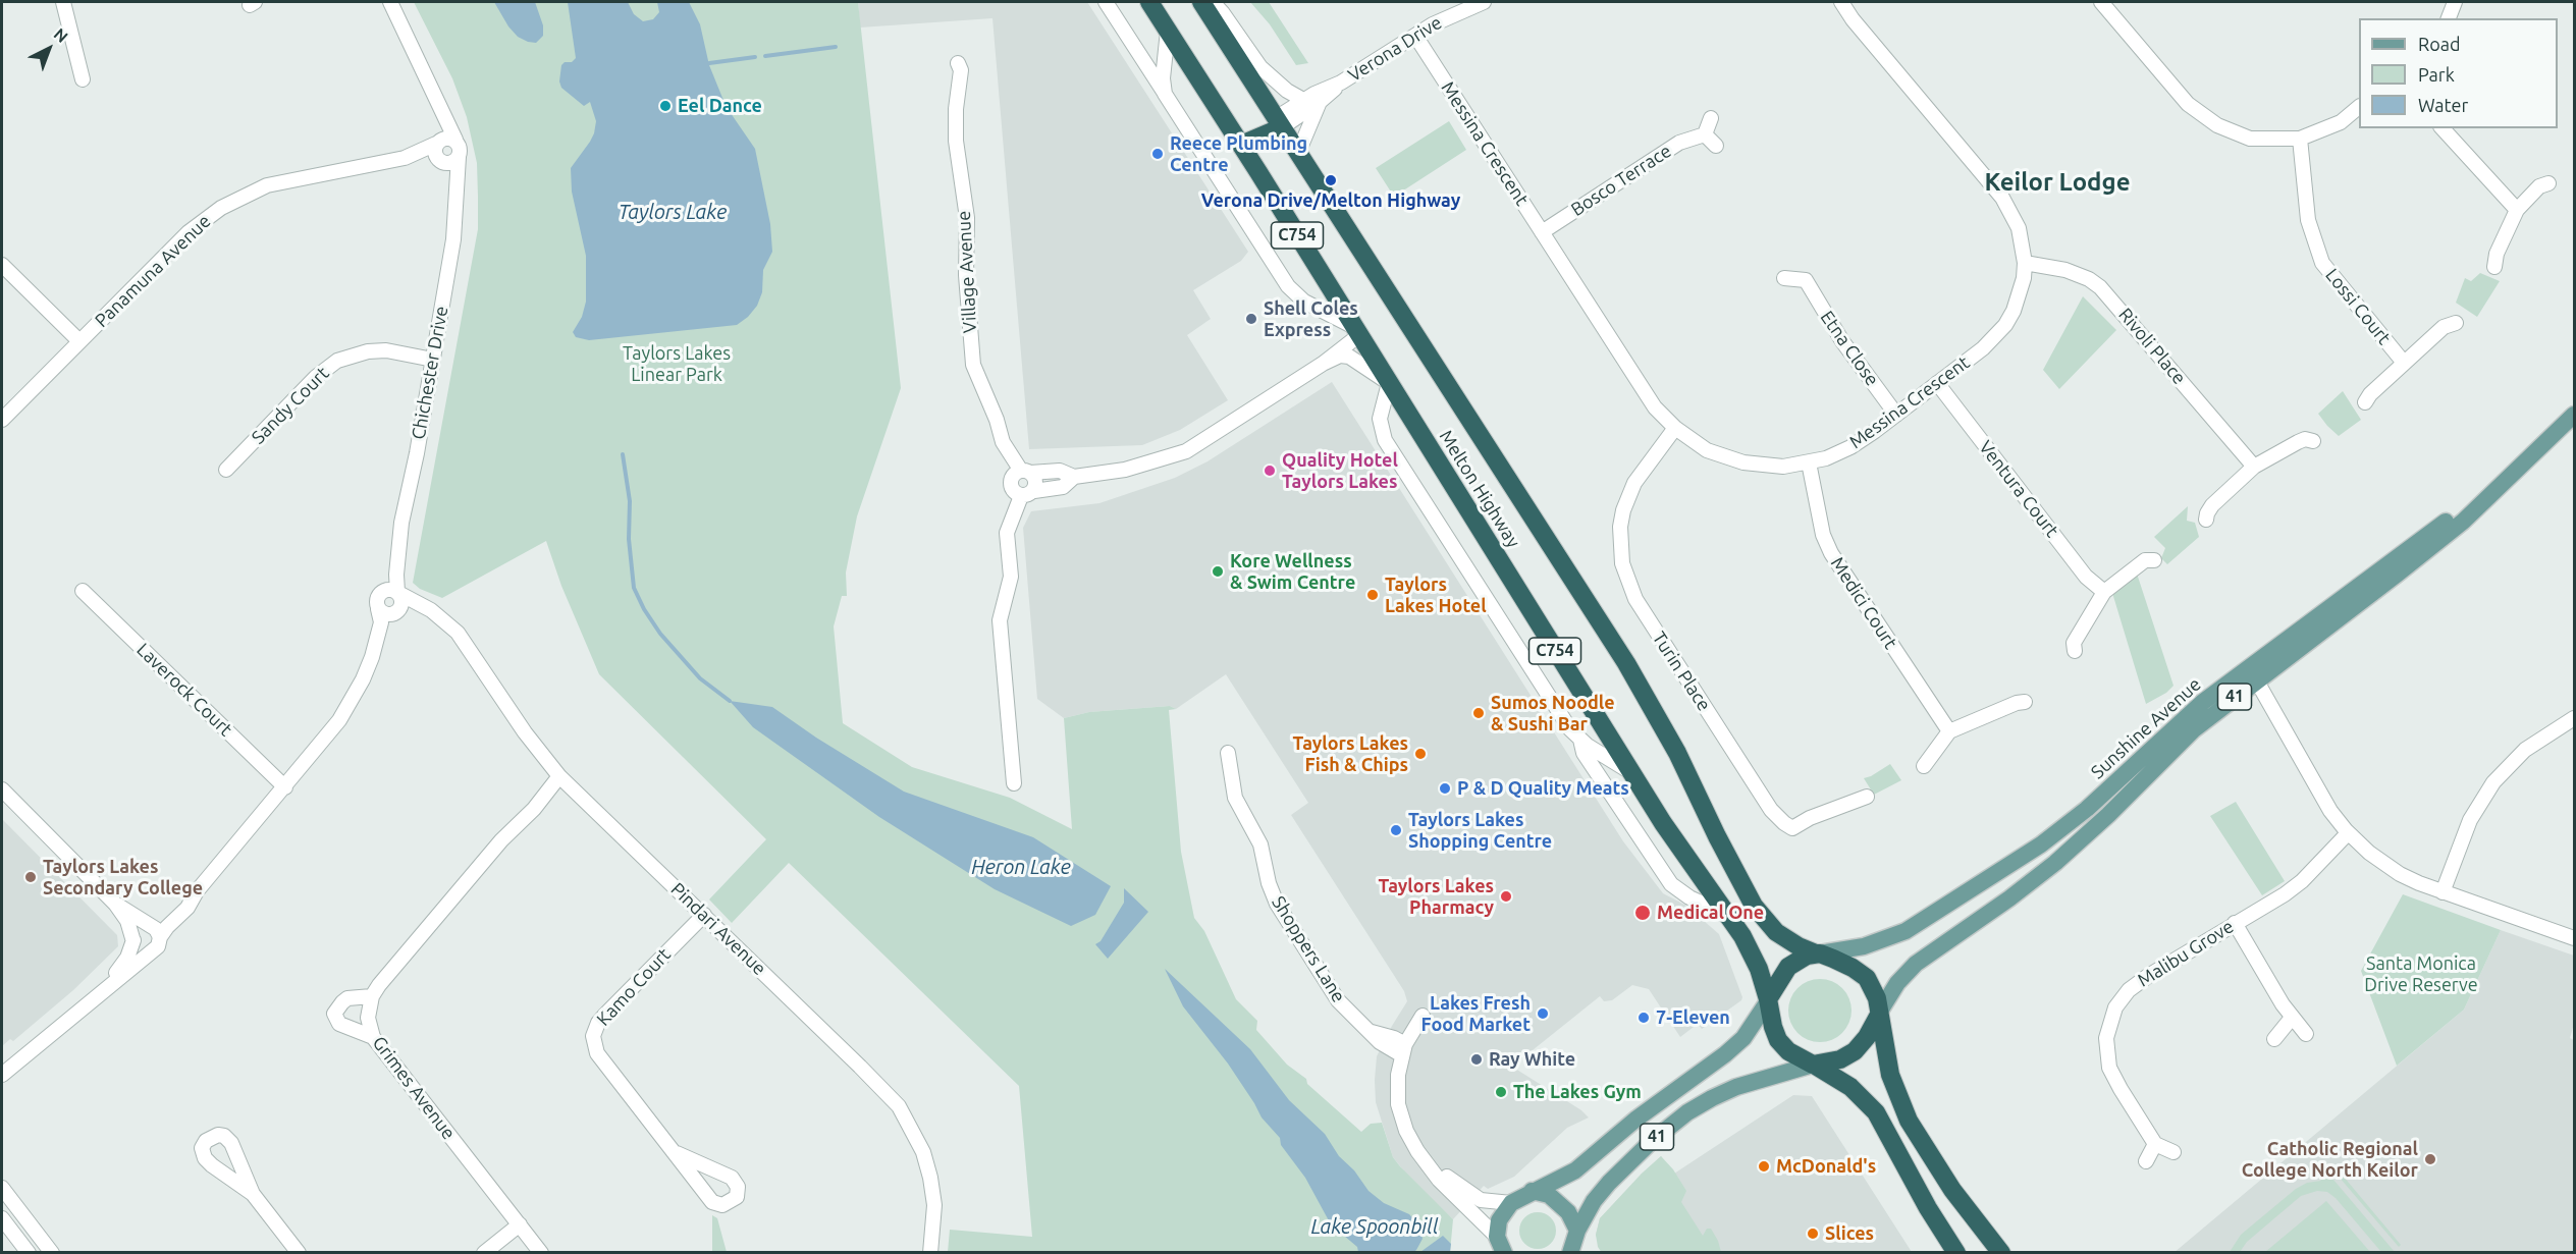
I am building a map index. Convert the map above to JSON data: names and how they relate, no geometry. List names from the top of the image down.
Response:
{
  "streets": {
    "highway": ["C754", "Melton Highway", "41"],
    "main road": ["Sunshine Avenue"],
    "street": [
      "Verona Drive",
      "Messina Crescent",
      "Bosco Terrace",
      "Panamuna Avenue",
      "Village Avenue",
      "Lossi Court",
      "Rivoli Place",
      "Etna Close",
      "Chichester Drive",
      "Sandy Court",
      "Ventura Court",
      "Medici Court",
      "Turin Place",
      "Laverock Court",
      "Pindari Avenue",
      "Shoppers Lane",
      "Malibu Grove",
      "Kamo Court",
      "Grimes Avenue"
    ]
  },
  "crossings": [
    ["Verona Drive", "Messina Crescent"],
    ["Verona Drive", "Melton Highway"],
    ["Messina Crescent", "Bosco Terrace"],
    ["Messina Crescent", "Rivoli Place"],
    ["Messina Crescent", "Etna Close"],
    ["Messina Crescent", "Ventura Court"],
    ["Messina Crescent", "Medici Court"],
    ["Messina Crescent", "Turin Place"],
    ["Panamuna Avenue", "Chichester Drive"],
    ["Chichester Drive", "Sandy Court"],
    ["Chichester Drive", "Pindari Avenue"],
    ["Melton Highway", "41"],
    ["Melton Highway", "Sunshine Avenue"],
    ["41", "Sunshine Avenue"],
    ["Pindari Avenue", "Kamo Court"]
  ],
  "districts": ["Keilor Lodge"],
  "water": ["Taylors Lake", "Heron Lake", "Lake Spoonbill"],
  "parks": ["Taylors Lakes Linear Park", "Santa Monica Drive Reserve"],
  "places": [
    "Eel Dance",
    "Reece Plumbing Centre",
    "Verona Drive/Melton Highway",
    "Shell Coles Express",
    "Quality Hotel Taylors Lakes",
    "Kore Wellness & Swim Centre",
    "Taylors Lakes Hotel",
    "Sumos Noodle & Sushi Bar",
    "Taylors Lakes Fish & Chips",
    "P & D Quality Meats",
    "Taylors Lakes Shopping Centre",
    "Taylors Lakes Secondary College",
    "Taylors Lakes Pharmacy",
    "Medical One",
    "Lakes Fresh Food Market",
    "7-Eleven",
    "Ray White",
    "The Lakes Gym",
    "Catholic Regional College North Keilor",
    "McDonald's",
    "Slices"
  ],
  "legend": ["Road", "Park", "Water"],
  "north": "top right"
}
